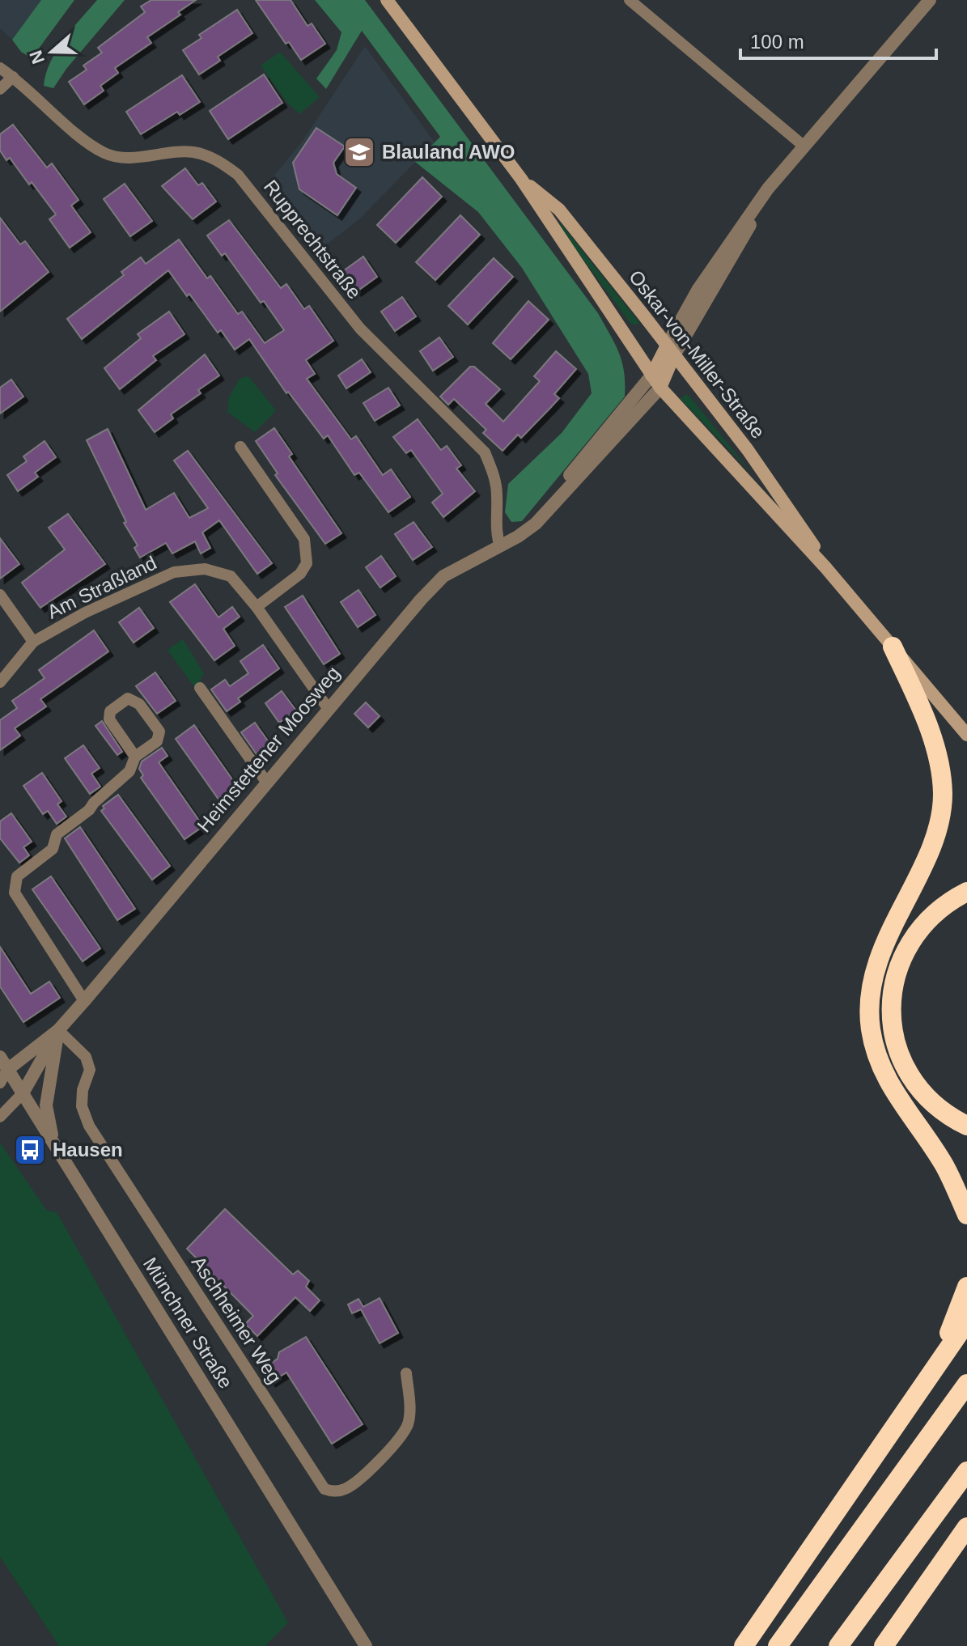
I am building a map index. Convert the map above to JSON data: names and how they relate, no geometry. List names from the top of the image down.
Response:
{
  "streets": {
    "main road": ["Oskar-von-Miller-Straße"],
    "street": [
      "Rupprechtstraße",
      "Am Straßland",
      "Heimstettener Moosweg",
      "Aschheimer Weg",
      "Münchner Straße"
    ]
  },
  "crossings": [
    ["Rupprechtstraße", "Heimstettener Moosweg"],
    ["Oskar-von-Miller-Straße", "Heimstettener Moosweg"],
    ["Am Straßland", "Heimstettener Moosweg"],
    ["Heimstettener Moosweg", "Aschheimer Weg"],
    ["Heimstettener Moosweg", "Münchner Straße"]
  ],
  "places": {
    "school or university": ["Blauland AWO"],
    "bus stop": ["Hausen"]
  },
  "scale_bar": "100 m",
  "north": "left"
}
